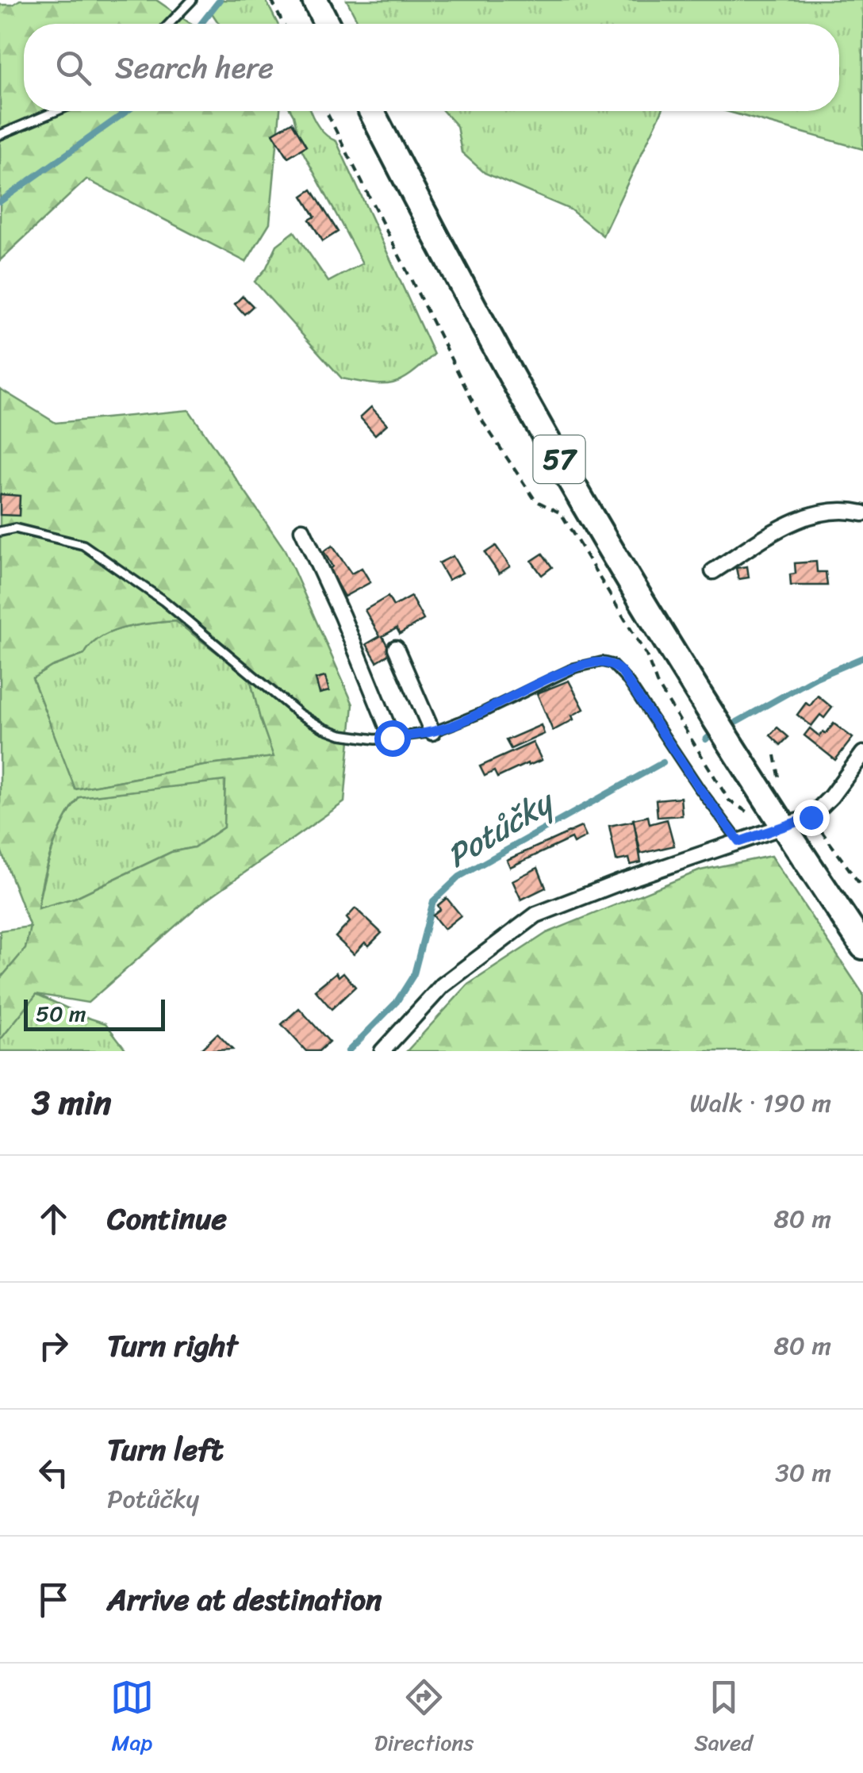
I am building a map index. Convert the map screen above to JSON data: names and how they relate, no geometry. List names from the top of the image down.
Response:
{
  "streets": {
    "main road": ["57"]
  },
  "water": ["Potůčky"],
  "scale_bar": "50 m",
  "page": {
    "search": "Search here",
    "scale": "50 m",
    "heading": ["3 min", "Walk · 190 m"],
    "list": [
      ["Continue", "80 m"],
      ["Turn right", "80 m"],
      ["Turn left", "Potůčky", "30 m"],
      "Arrive at destination"
    ],
    "nav": ["Map", "Directions", "Saved"]
  }
}
